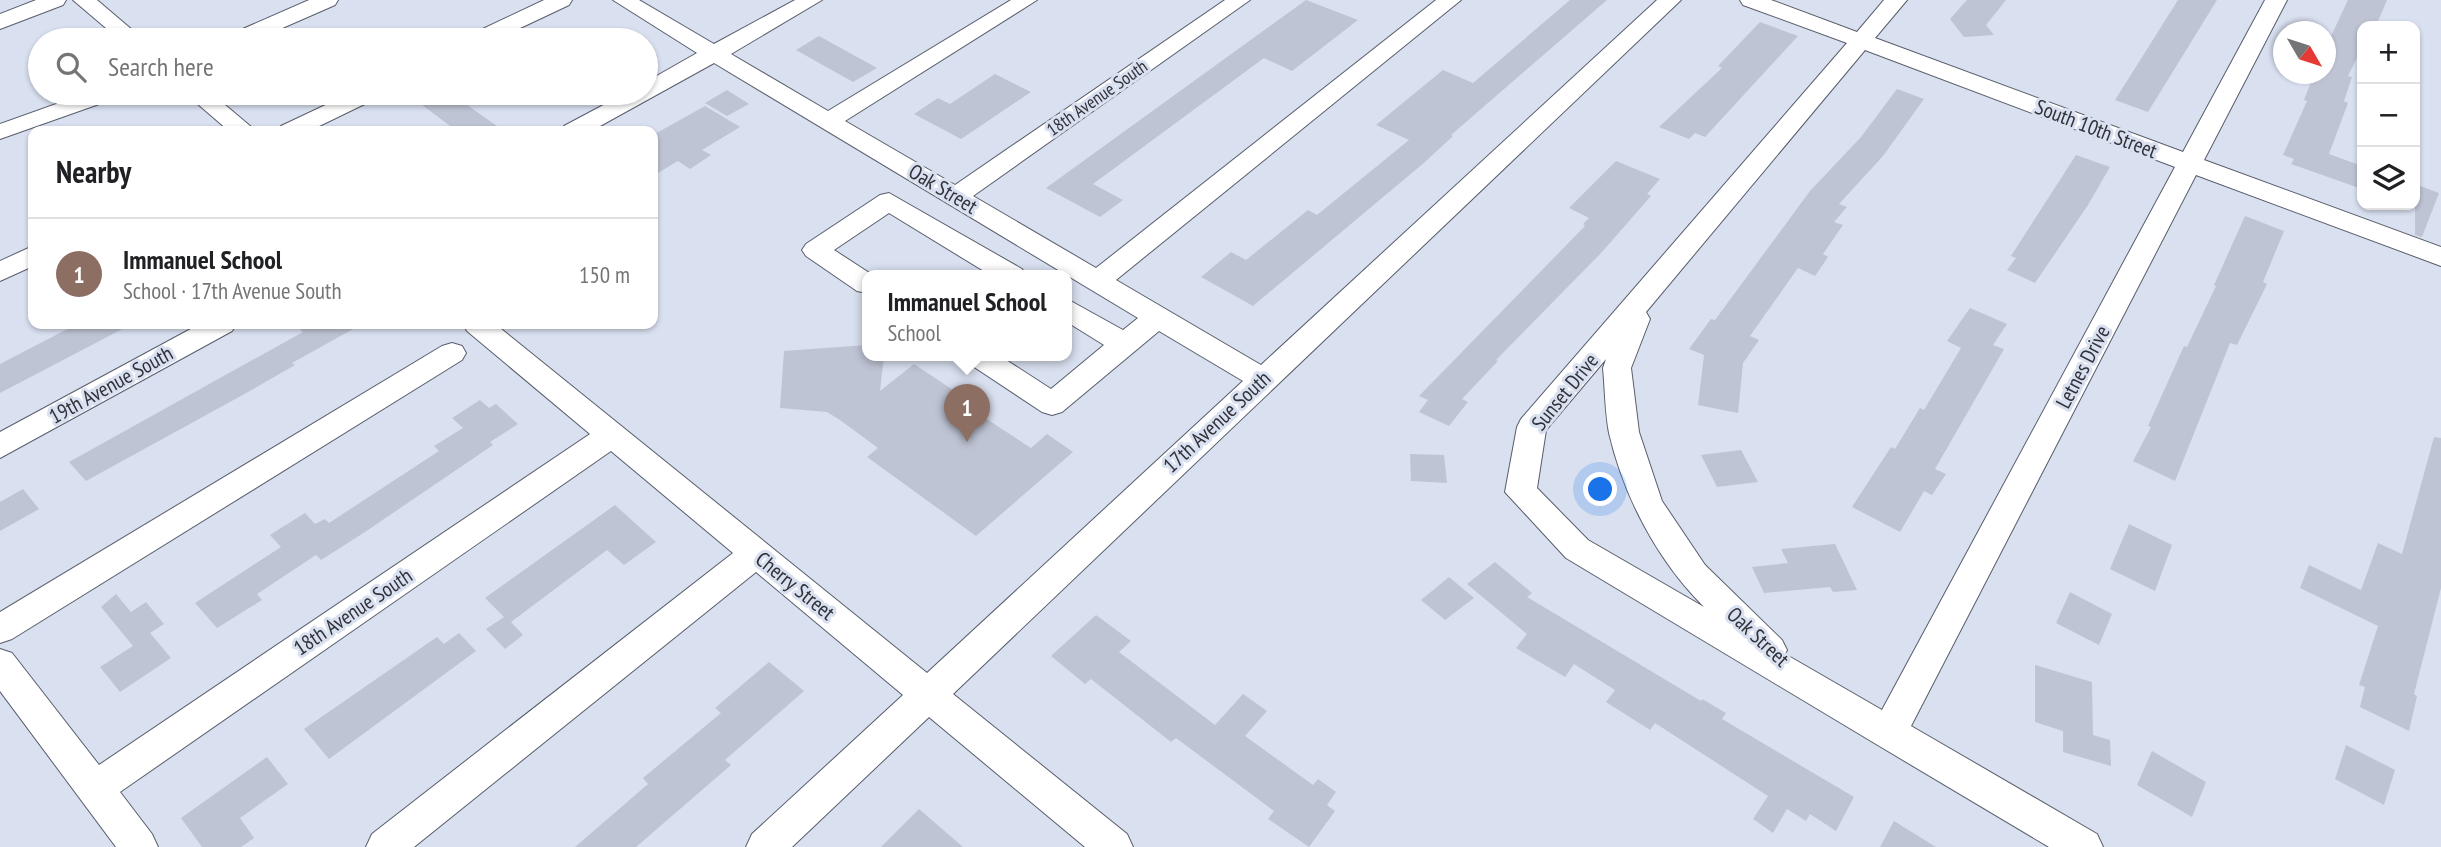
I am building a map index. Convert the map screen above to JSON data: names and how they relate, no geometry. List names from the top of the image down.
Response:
{
  "streets": {
    "street": [
      "18th Avenue South",
      "South 10th Street",
      "Oak Street",
      "Letnes Drive",
      "19th Avenue South",
      "Sunset Drive",
      "17th Avenue South",
      "Cherry Street"
    ]
  },
  "crossings": [
    ["18th Avenue South", "Oak Street"],
    ["18th Avenue South", "Cherry Street"],
    ["South 10th Street", "Letnes Drive"],
    ["South 10th Street", "Sunset Drive"],
    ["Oak Street", "Letnes Drive"],
    ["Oak Street", "Sunset Drive"],
    ["Oak Street", "17th Avenue South"],
    ["Letnes Drive", "Sunset Drive"],
    ["17th Avenue South", "Cherry Street"]
  ],
  "north": "bottom right",
  "page": {
    "map_buttons": ["+", "−"],
    "search": "Search here",
    "heading": "Nearby",
    "list": [
      {
        "mark": "1",
        "name": "Immanuel School",
        "note": "School · 17th Avenue South",
        "value": "150 m"
      }
    ],
    "popup": ["Immanuel School", "School"],
    "pins": "1"
  }
}
